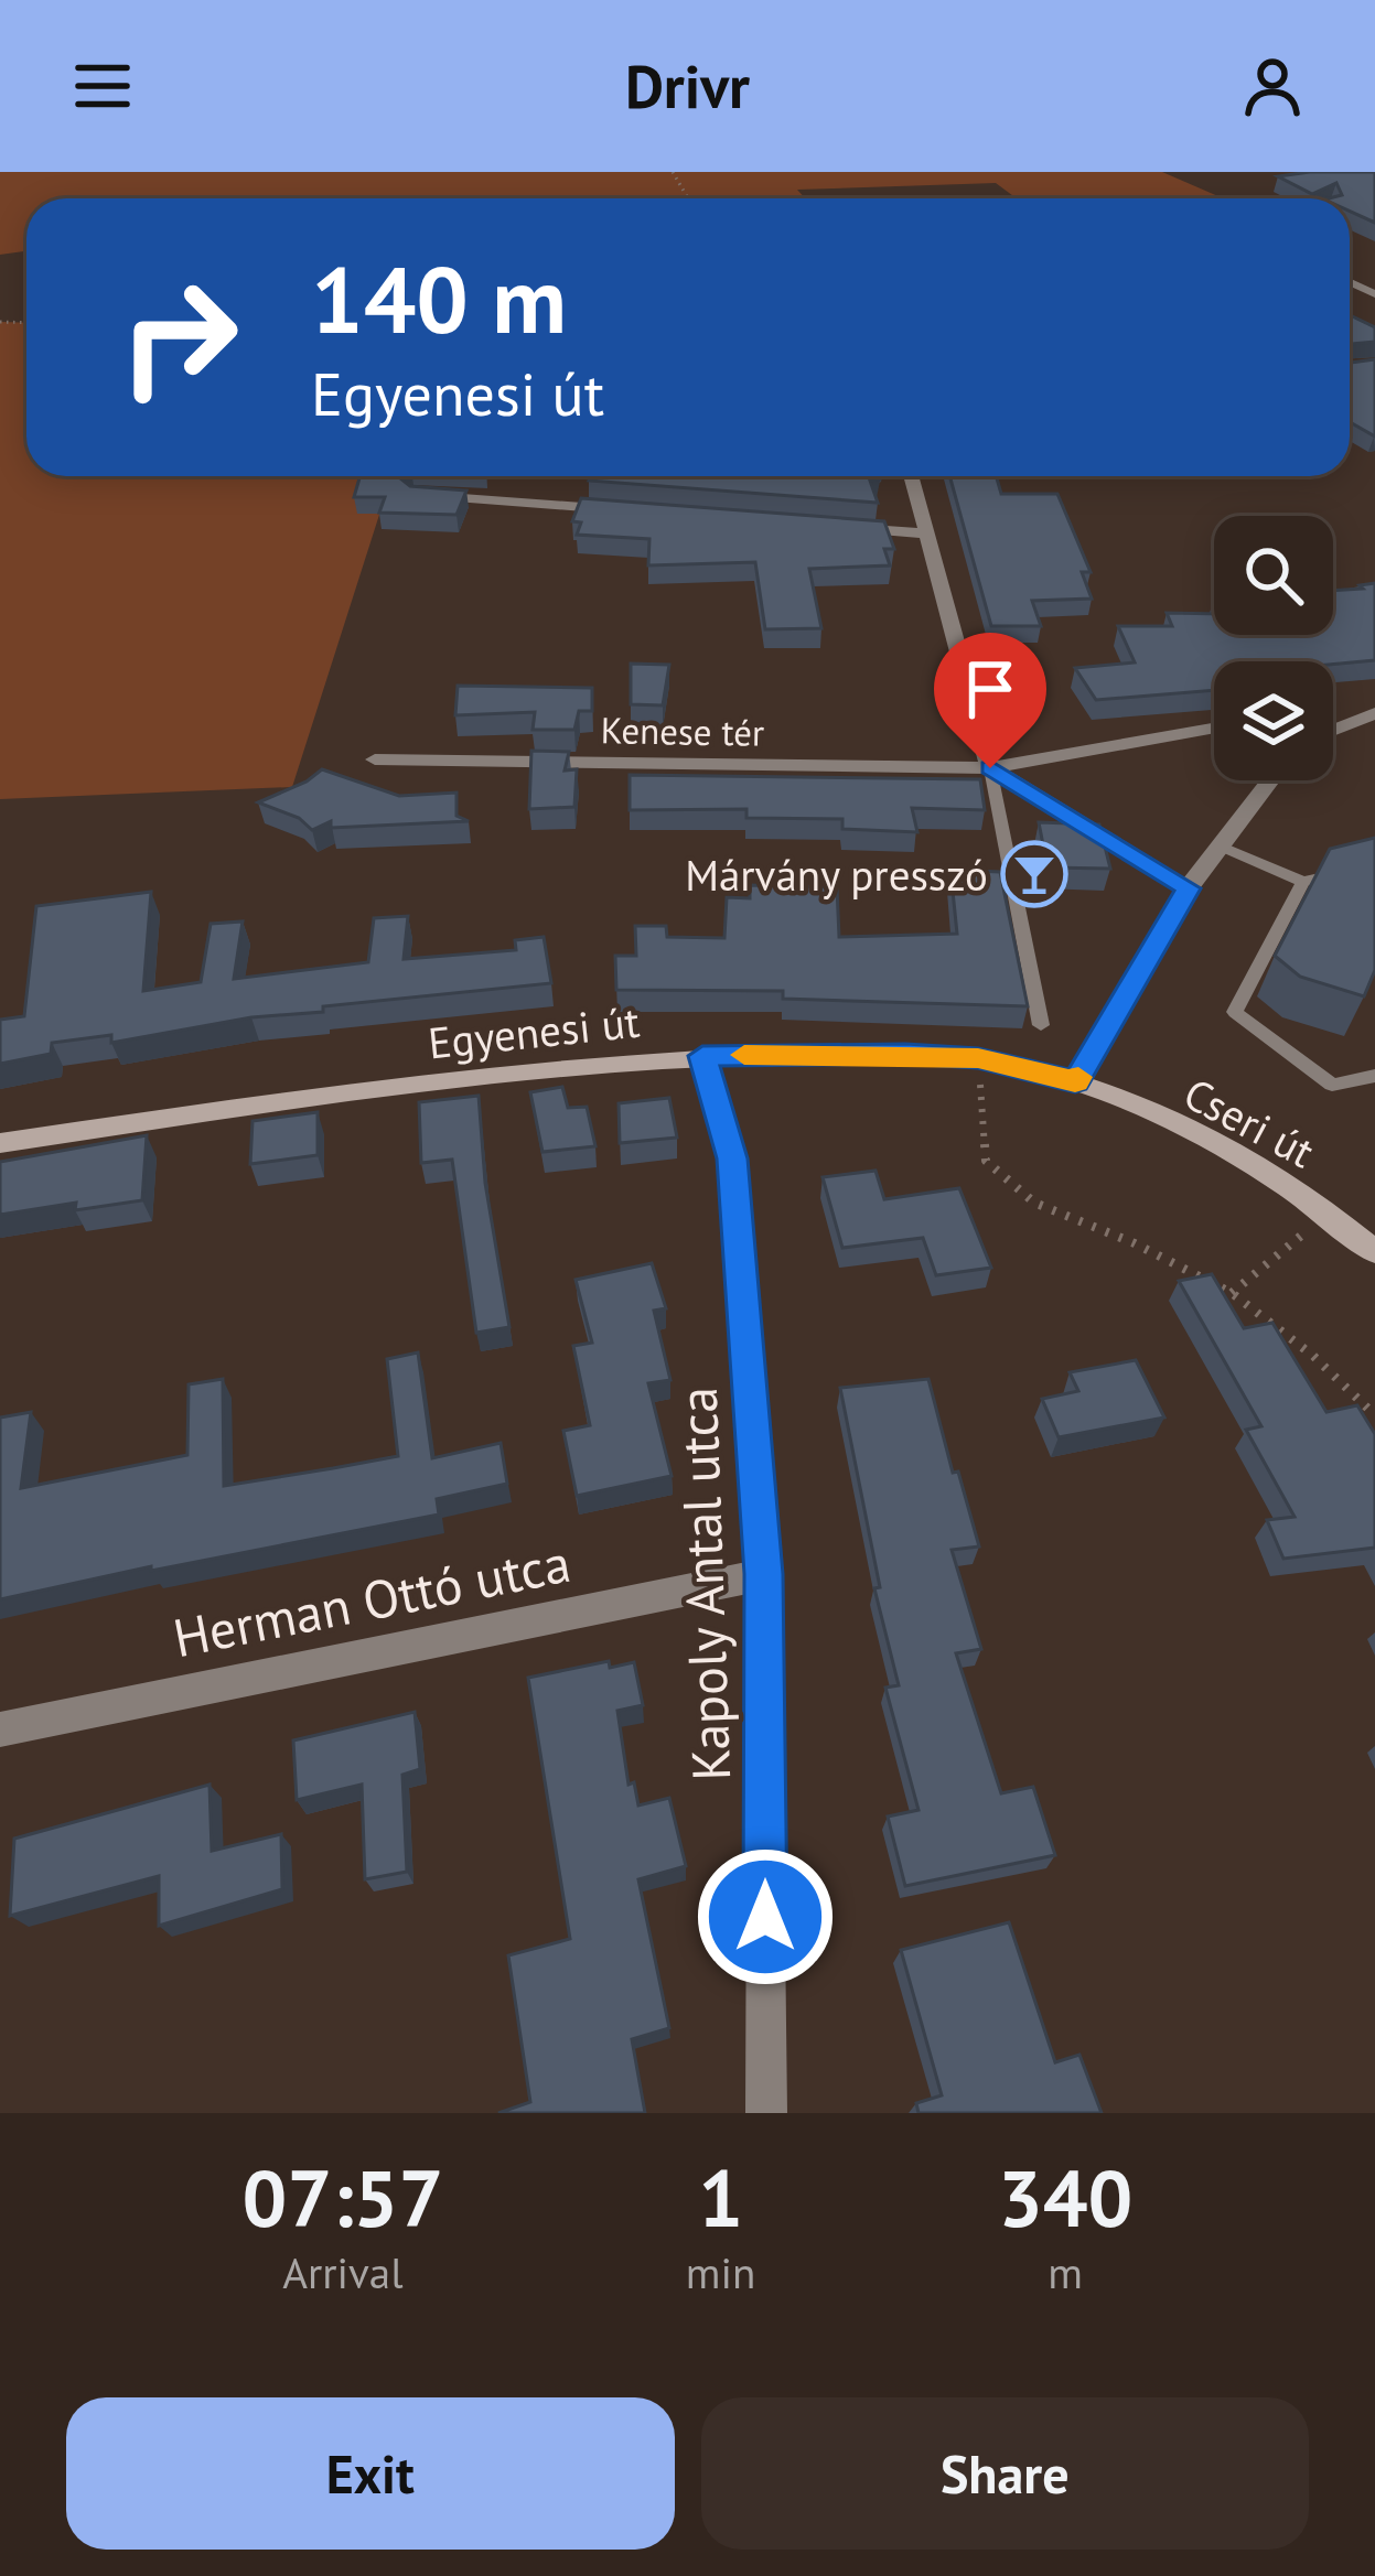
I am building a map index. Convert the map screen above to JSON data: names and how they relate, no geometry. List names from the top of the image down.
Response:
{
  "streets": {
    "street": [
      "Kenese tér",
      "Egyenesi út",
      "Cseri út",
      "Kapoly Antal utca",
      "Herman Ottó utca"
    ]
  },
  "crossings": [
    ["Egyenesi út", "Cseri út"],
    ["Egyenesi út", "Kapoly Antal utca"],
    ["Kapoly Antal utca", "Herman Ottó utca"]
  ],
  "places": {
    "bar": ["Márvány presszó"]
  },
  "page": {
    "header": "Drivr",
    "turn": ["140 m", "Egyenesi út"],
    "eta": [
      "07:57",
      "Arrival",
      "1",
      "min",
      "340",
      "m"
    ],
    "buttons": ["Exit", "Share"]
  }
}
